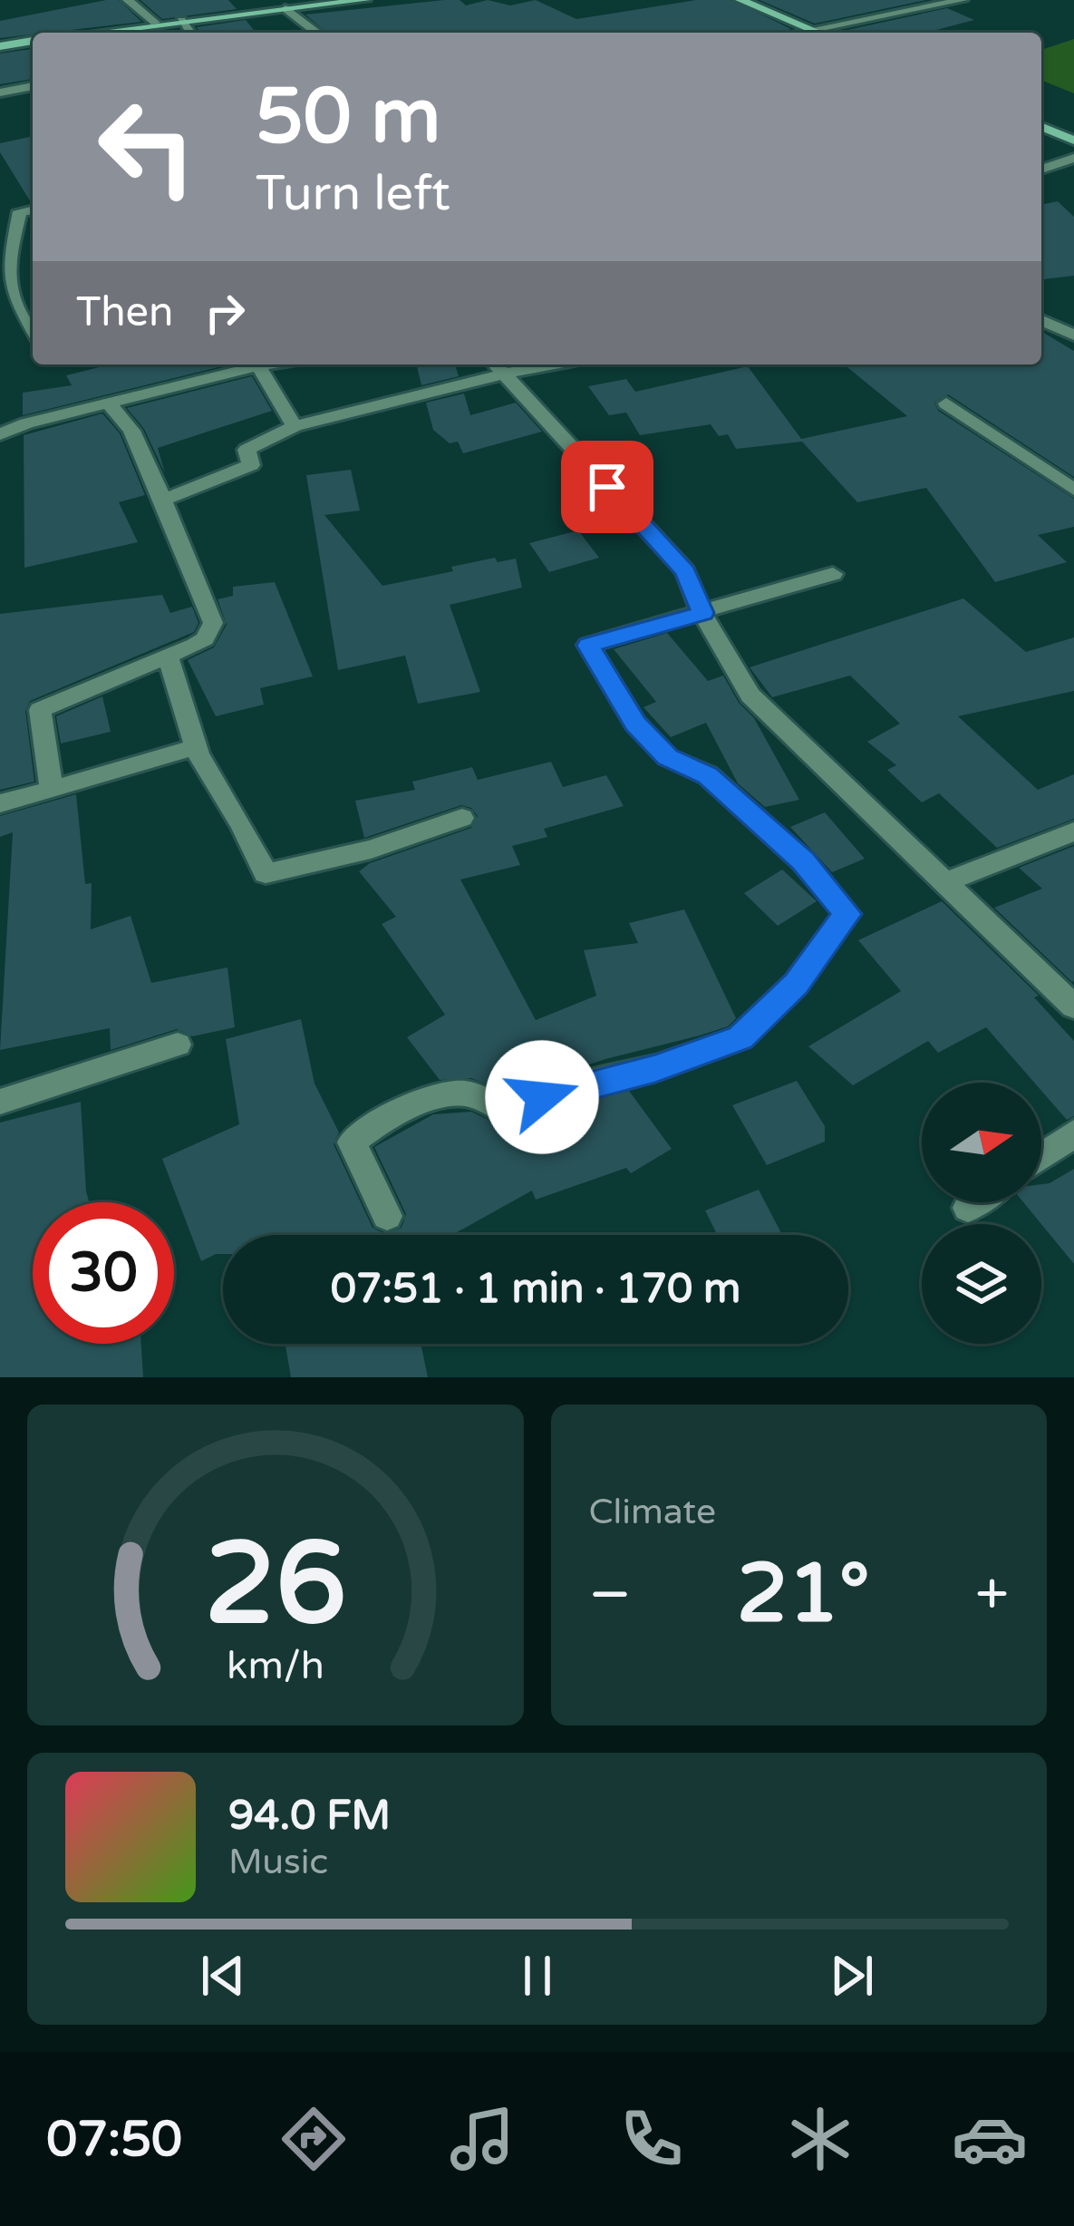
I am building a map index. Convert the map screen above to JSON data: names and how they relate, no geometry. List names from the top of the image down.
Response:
{
  "north": "right",
  "page": {
    "turn": ["50 m", "Turn left"],
    "then": "Then",
    "limit": "30",
    "trip": "07:51 · 1 min · 170 m",
    "tile": "Climate",
    "heat": ["−", "21°", "+"],
    "song": ["94.0 FM", "Music"],
    "tabs": "07:50",
    "gauge": ["26", "km/h"]
  }
}
